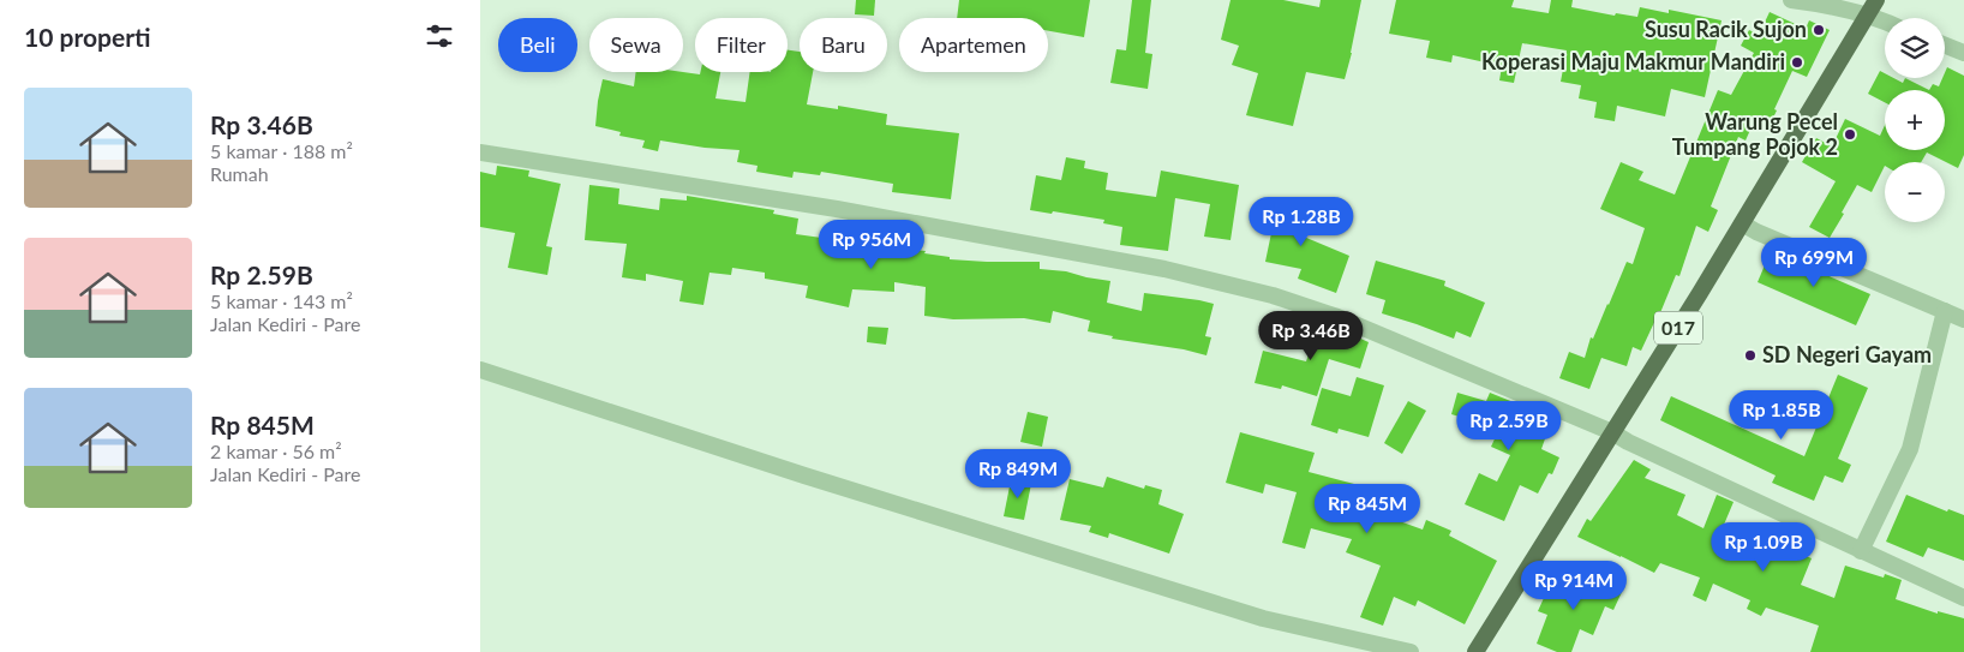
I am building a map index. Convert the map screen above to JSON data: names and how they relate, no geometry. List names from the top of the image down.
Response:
{
  "streets": {
    "main road": ["017"]
  },
  "places": [
    "Susu Racik Sujon",
    "Koperasi Maju Makmur Mandiri",
    "Warung Pecel Tumpang Pojok 2",
    "SD Negeri Gayam"
  ],
  "page": {
    "heading": "10 properti",
    "map_buttons": ["+", "−"],
    "chip": [
      "Beli",
      "Sewa",
      "Filter",
      "Baru",
      "Apartemen"
    ],
    "list": [
      {
        "name": "Rp 3.46B",
        "note": "5 kamar · 188 m² · Rumah"
      },
      {
        "name": "Rp 2.59B",
        "note": "5 kamar · 143 m² · Jalan Kediri - Pare"
      },
      {
        "name": "Rp 845M",
        "note": "2 kamar · 56 m² · Jalan Kediri - Pare"
      }
    ],
    "price": [
      "Rp 1.28B",
      "Rp 956M",
      "Rp 699M",
      "Rp 3.46B",
      "Rp 1.85B",
      "Rp 2.59B",
      "Rp 849M",
      "Rp 845M",
      "Rp 1.09B",
      "Rp 914M"
    ]
  }
}
